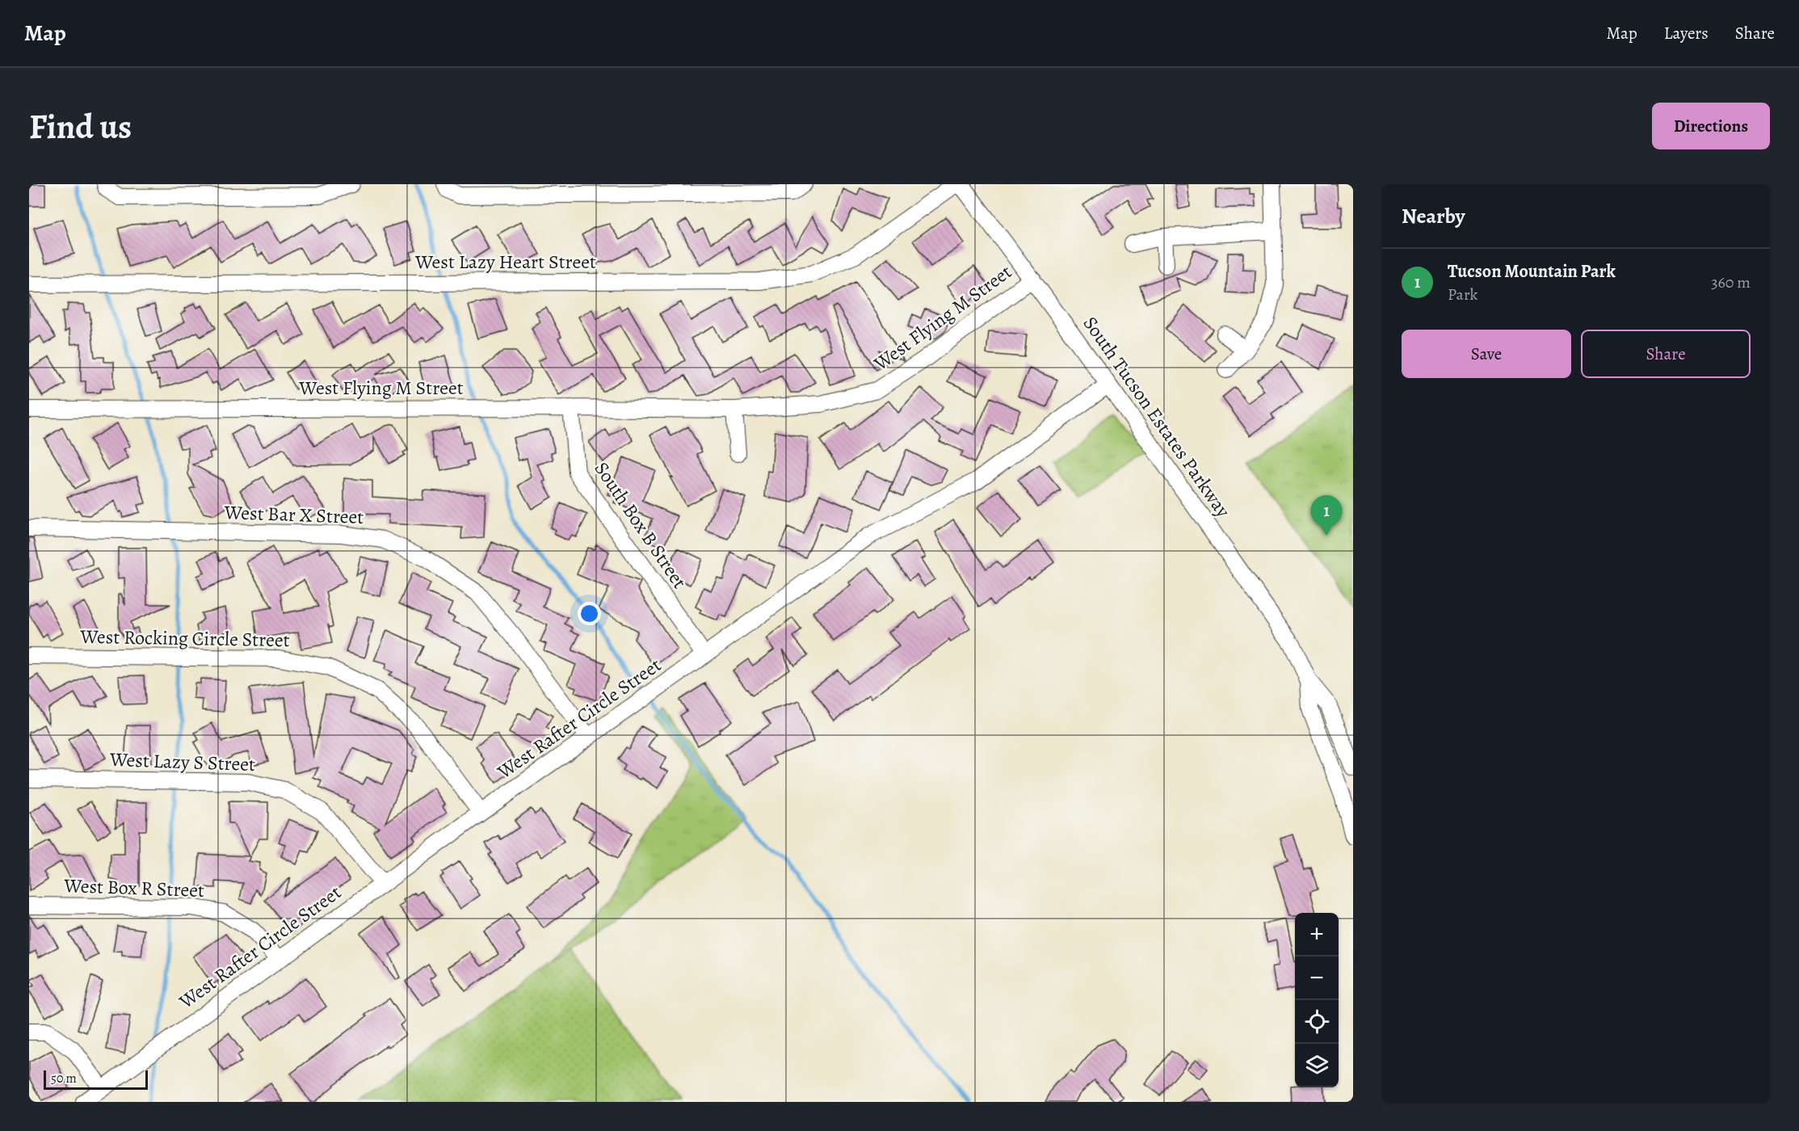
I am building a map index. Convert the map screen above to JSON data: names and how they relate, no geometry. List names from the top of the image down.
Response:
{
  "streets": {
    "street": [
      "West Lazy Heart Street",
      "West Flying M Street",
      "South Tucson Estates Parkway",
      "West Bar X Street",
      "South Box B Street",
      "West Rocking Circle Street",
      "West Rafter Circle Street",
      "West Lazy S Street",
      "West Box R Street"
    ]
  },
  "crossings": [
    ["West Flying M Street", "South Tucson Estates Parkway"],
    ["West Flying M Street", "South Box B Street"],
    ["South Tucson Estates Parkway", "West Rafter Circle Street"],
    ["West Bar X Street", "West Rafter Circle Street"],
    ["South Box B Street", "West Rafter Circle Street"],
    ["West Rocking Circle Street", "West Rafter Circle Street"],
    ["West Rafter Circle Street", "West Lazy S Street"],
    ["West Rafter Circle Street", "West Box R Street"]
  ],
  "scale_bar": "50 m",
  "page": {
    "header": "Map",
    "nav": ["Map", "Layers", "Share"],
    "buttons": [
      "Directions",
      ["Save", "Share"]
    ],
    "title": "Find us",
    "heading": "Nearby",
    "list": [
      {
        "mark": "1",
        "name": "Tucson Mountain Park",
        "note": "Park",
        "value": "360 m"
      }
    ],
    "pins": "1",
    "map_buttons": ["+", "−"],
    "scale": "50 m"
  }
}
